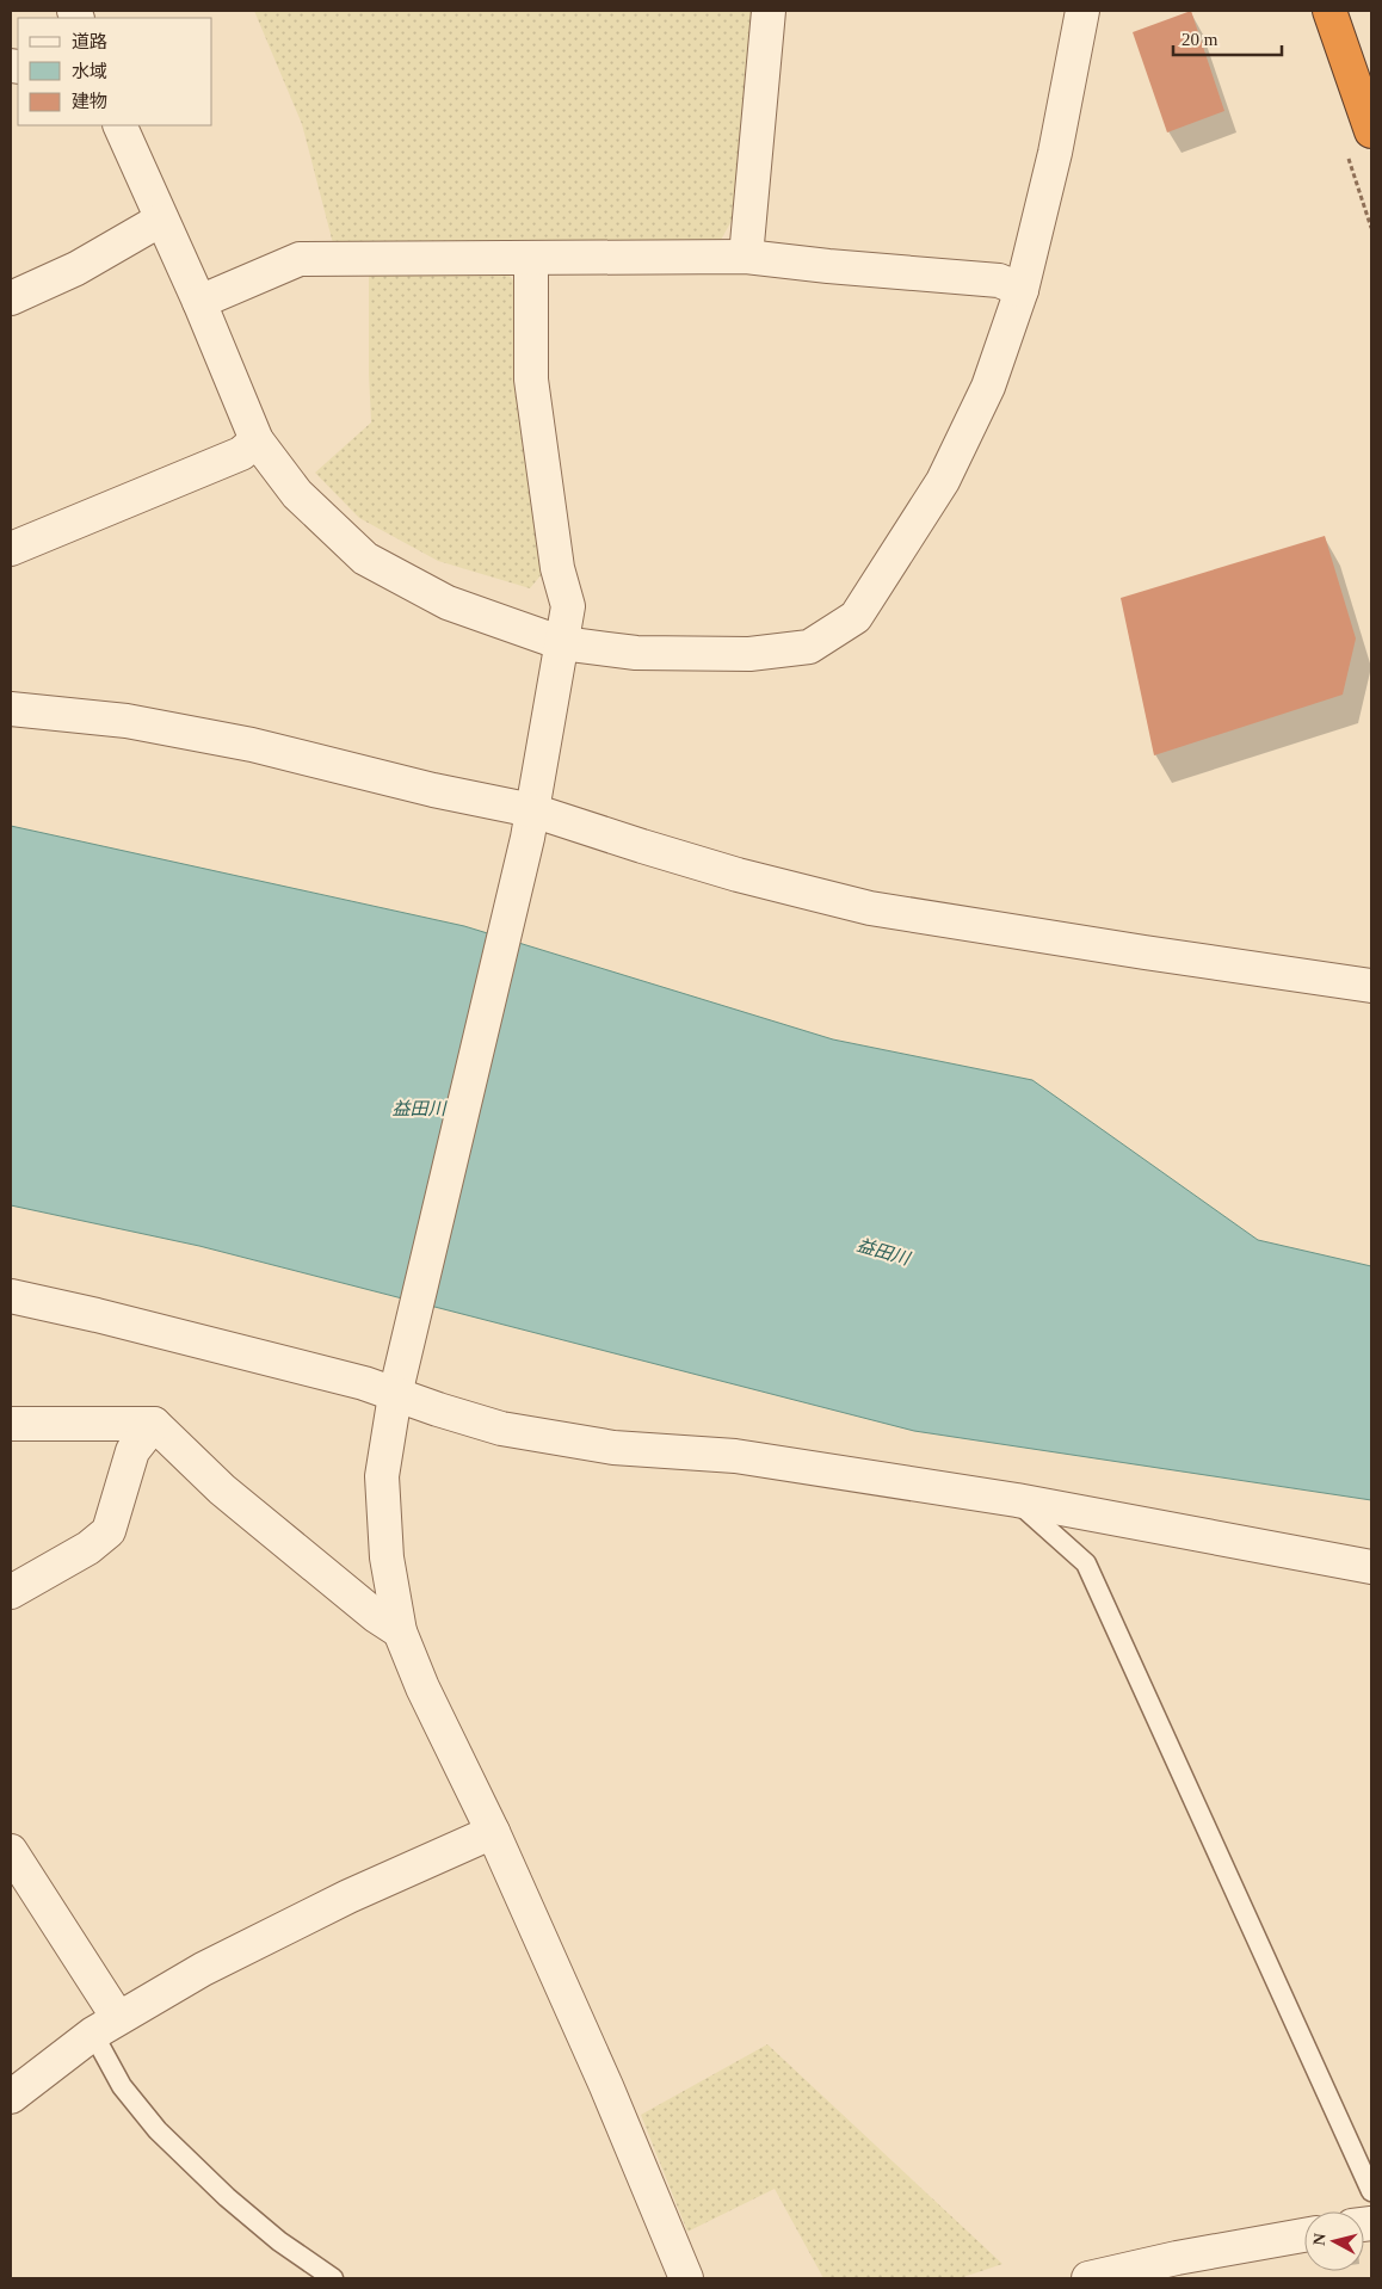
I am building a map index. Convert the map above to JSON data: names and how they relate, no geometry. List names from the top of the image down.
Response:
{
  "water": ["益田川"],
  "legend": ["道路", "水域", "建物"],
  "scale_bar": "20 m",
  "north": "left"
}
